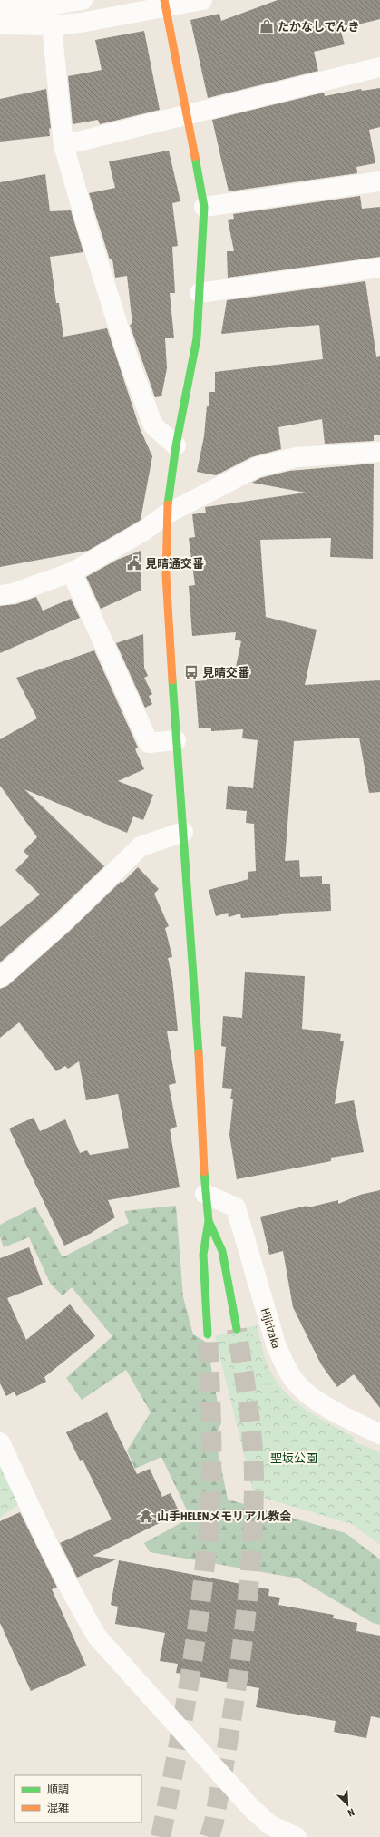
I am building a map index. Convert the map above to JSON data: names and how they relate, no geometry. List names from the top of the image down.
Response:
{
  "streets": {
    "street": ["Hijirizaka"]
  },
  "parks": ["聖坂公園"],
  "places": {
    "shop": ["たかなしでんき"],
    "public building": ["見晴通交番"],
    "bus stop": ["見晴交番"],
    "temple": ["山手HELENメモリアル教会"]
  },
  "legend": ["順調", "混雑"],
  "north": "bottom right"
}
